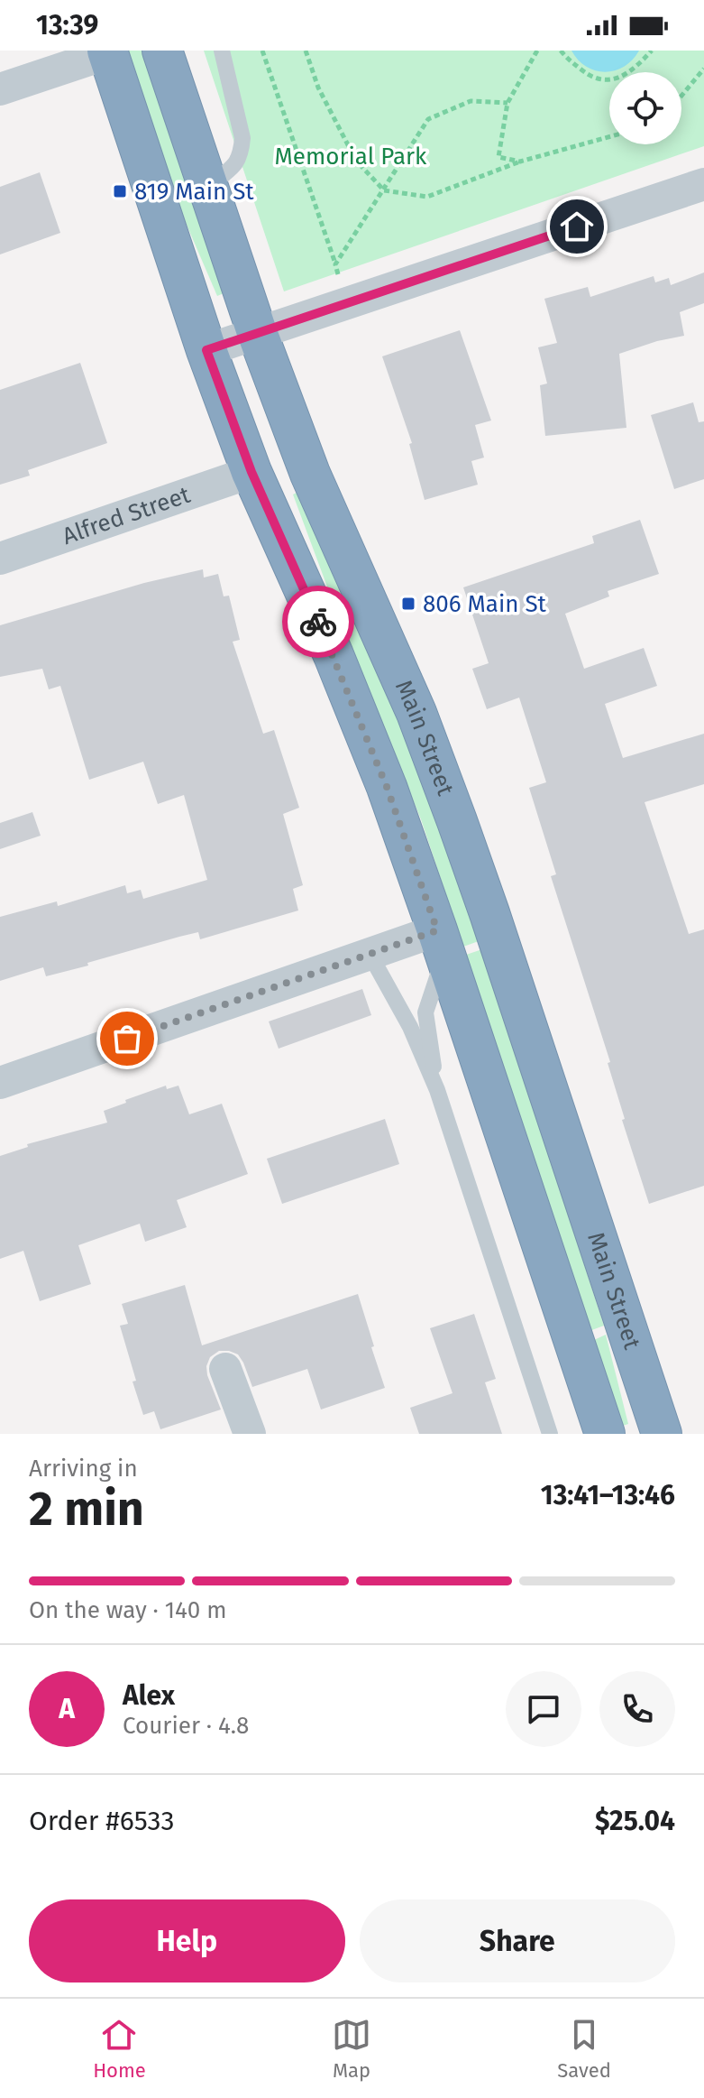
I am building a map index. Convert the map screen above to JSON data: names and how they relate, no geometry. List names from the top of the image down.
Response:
{
  "streets": {
    "highway": ["Main Street"],
    "street": ["Alfred Street"]
  },
  "parks": ["Memorial Park"],
  "places": {
    "transit": ["819 Main St", "806 Main St"]
  },
  "page": {
    "status": "13:39",
    "heading": ["2 min", "Arriving in", "13:41–13:46"],
    "panel": [
      "Alex",
      "Courier · 4.8",
      "Order #6533",
      "$25.04"
    ],
    "bar": "On the way · 140 m",
    "round": "A",
    "buttons": ["Help", "Share"],
    "tabs": ["Home", "Map", "Saved"]
  }
}
